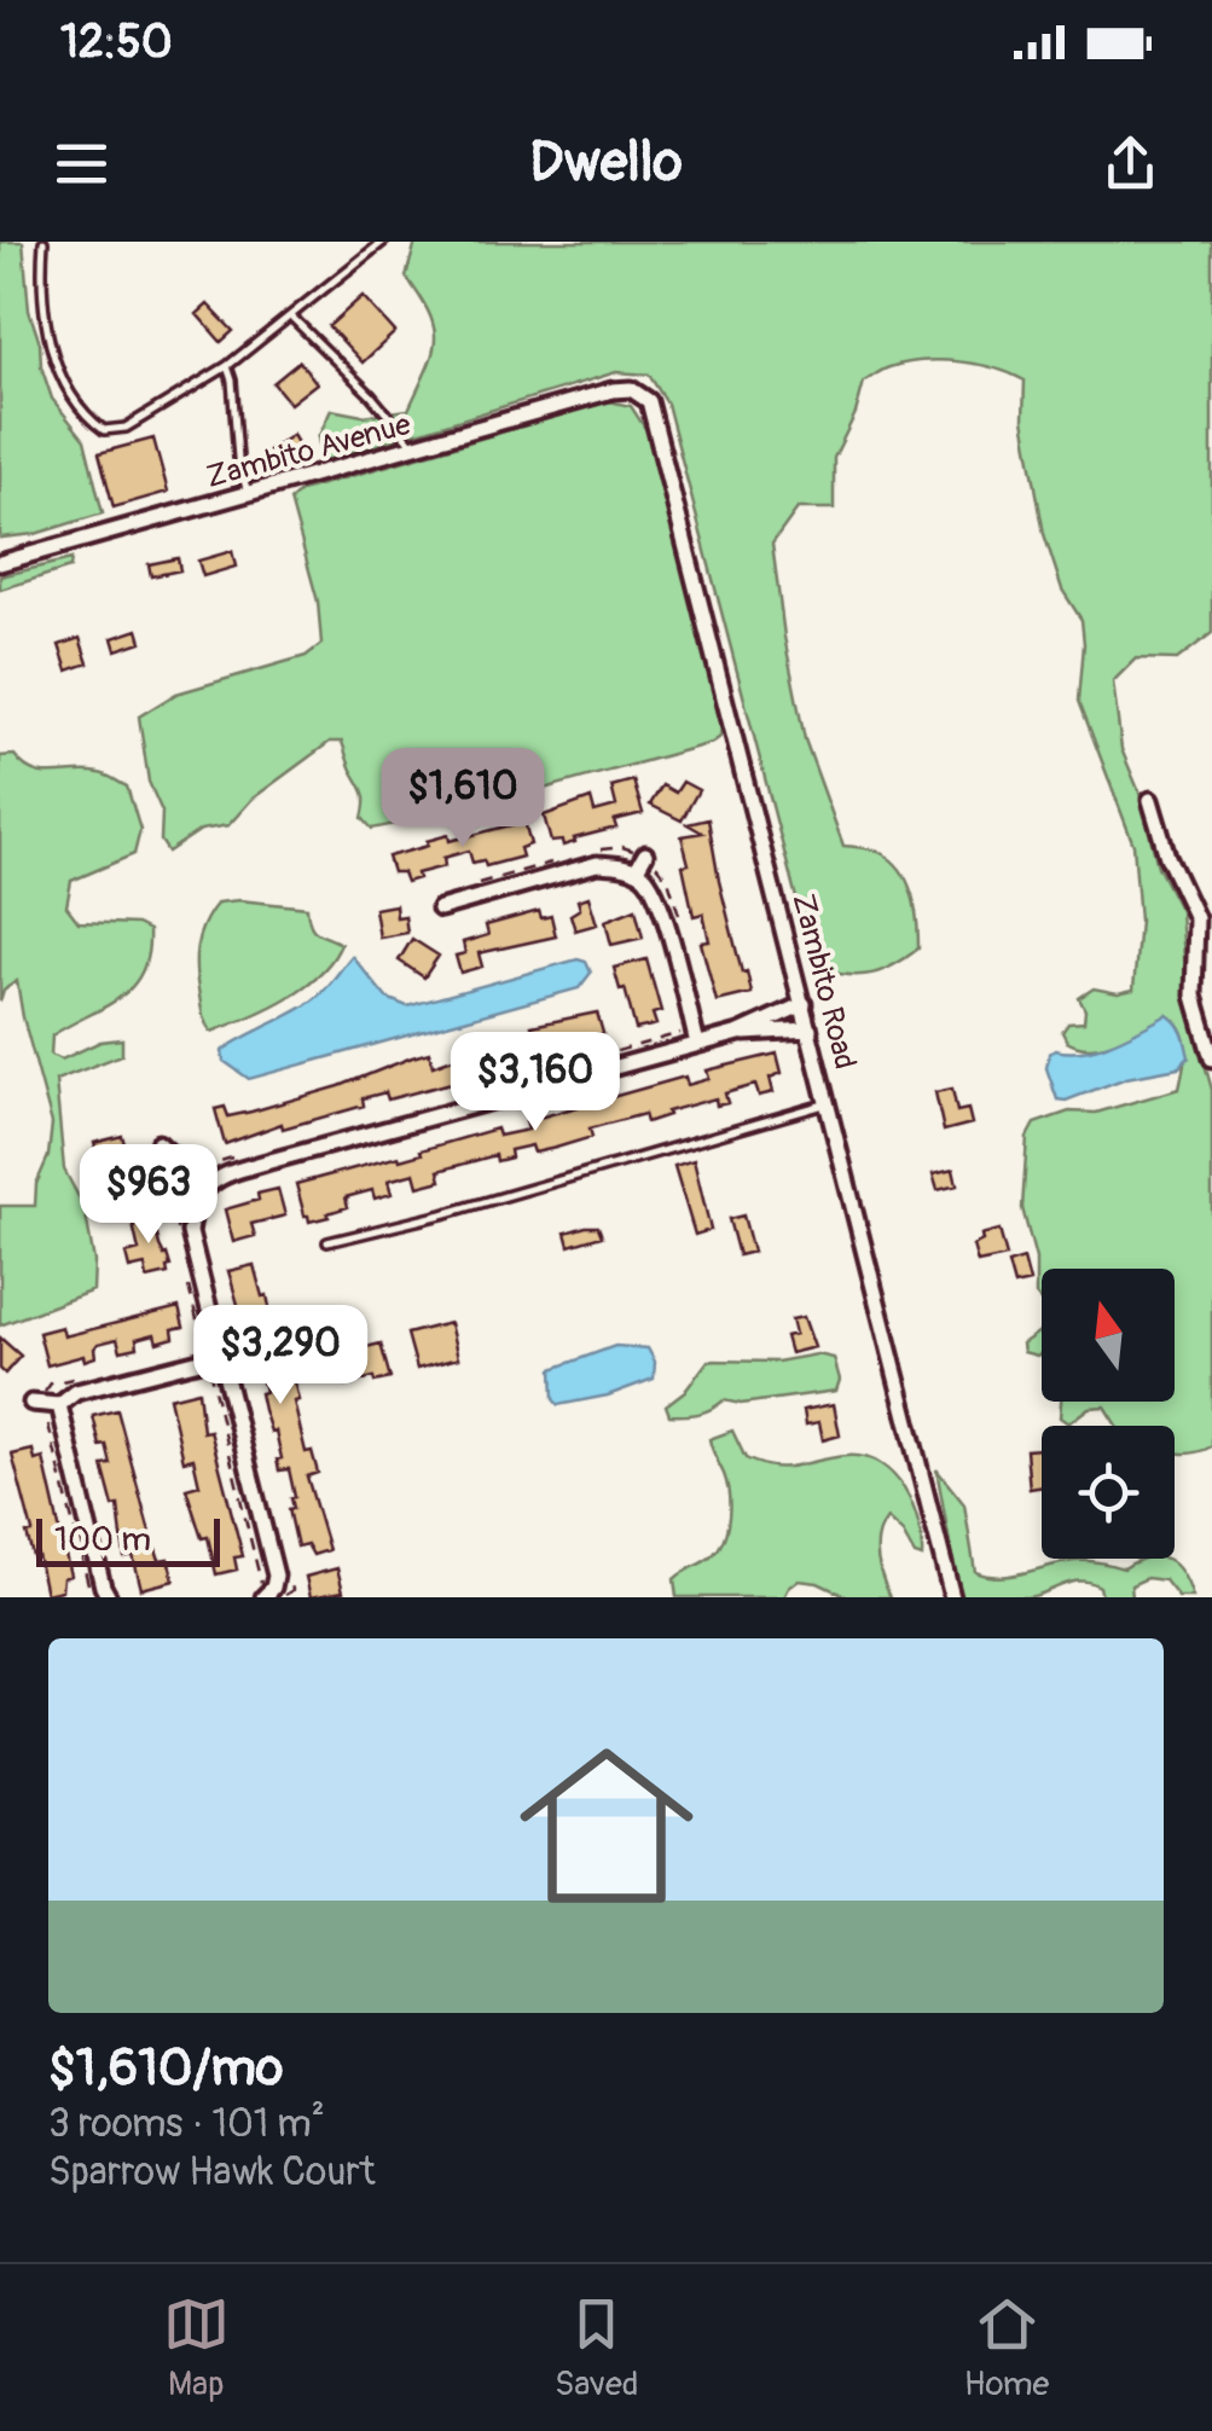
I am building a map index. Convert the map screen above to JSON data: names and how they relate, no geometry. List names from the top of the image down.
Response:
{
  "streets": {
    "street": ["Zambito Avenue", "Zambito Road"]
  },
  "crossings": [
    ["Zambito Avenue", "Zambito Road"]
  ],
  "scale_bar": "100 m",
  "north": "top",
  "page": {
    "status": "12:50",
    "header": "Dwello",
    "price": [
      "$1,610",
      "$3,160",
      "$963",
      "$3,290"
    ],
    "scale": "100 m",
    "list": [
      {
        "name": "$1,610/mo",
        "note": "3 rooms · 101 m² · Sparrow Hawk Court"
      }
    ],
    "tabs": ["Map", "Saved", "Home"]
  }
}
